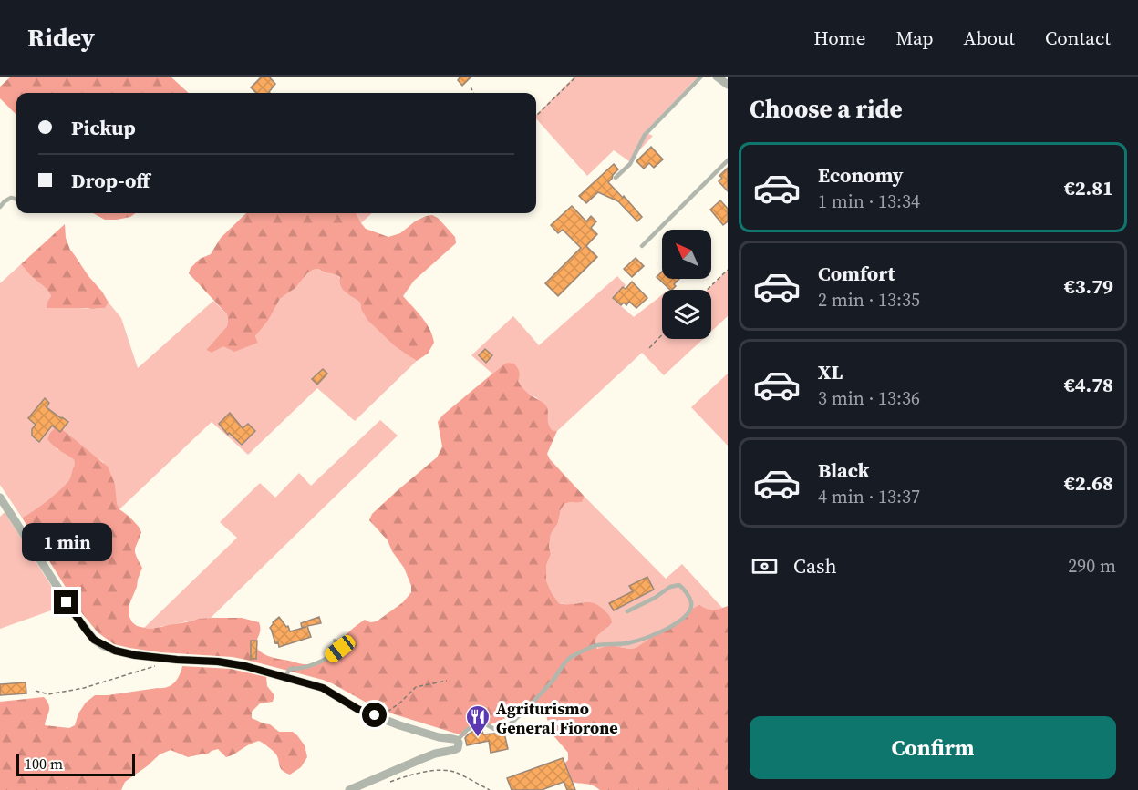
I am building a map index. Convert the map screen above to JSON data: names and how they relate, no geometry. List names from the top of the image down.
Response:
{
  "places": {
    "restaurant": ["Agriturismo General Fiorone"]
  },
  "scale_bar": "100 m",
  "north": "top left",
  "page": {
    "header": "Ridey",
    "nav": [
      "Home",
      "Map",
      "About",
      "Contact"
    ],
    "heading": "Choose a ride",
    "banner": ["Pickup", "Drop-off"],
    "list": [
      {
        "name": "Economy",
        "note": "1 min · 13:34",
        "value": "€2.81"
      },
      {
        "name": "Comfort",
        "note": "2 min · 13:35",
        "value": "€3.79"
      },
      {
        "name": "XL",
        "note": "3 min · 13:36",
        "value": "€4.78"
      },
      {
        "name": "Black",
        "note": "4 min · 13:37",
        "value": "€2.68"
      }
    ],
    "bubble": "1 min",
    "pay": ["Cash", "290 m"],
    "buttons": "Confirm",
    "scale": "100 m"
  }
}
